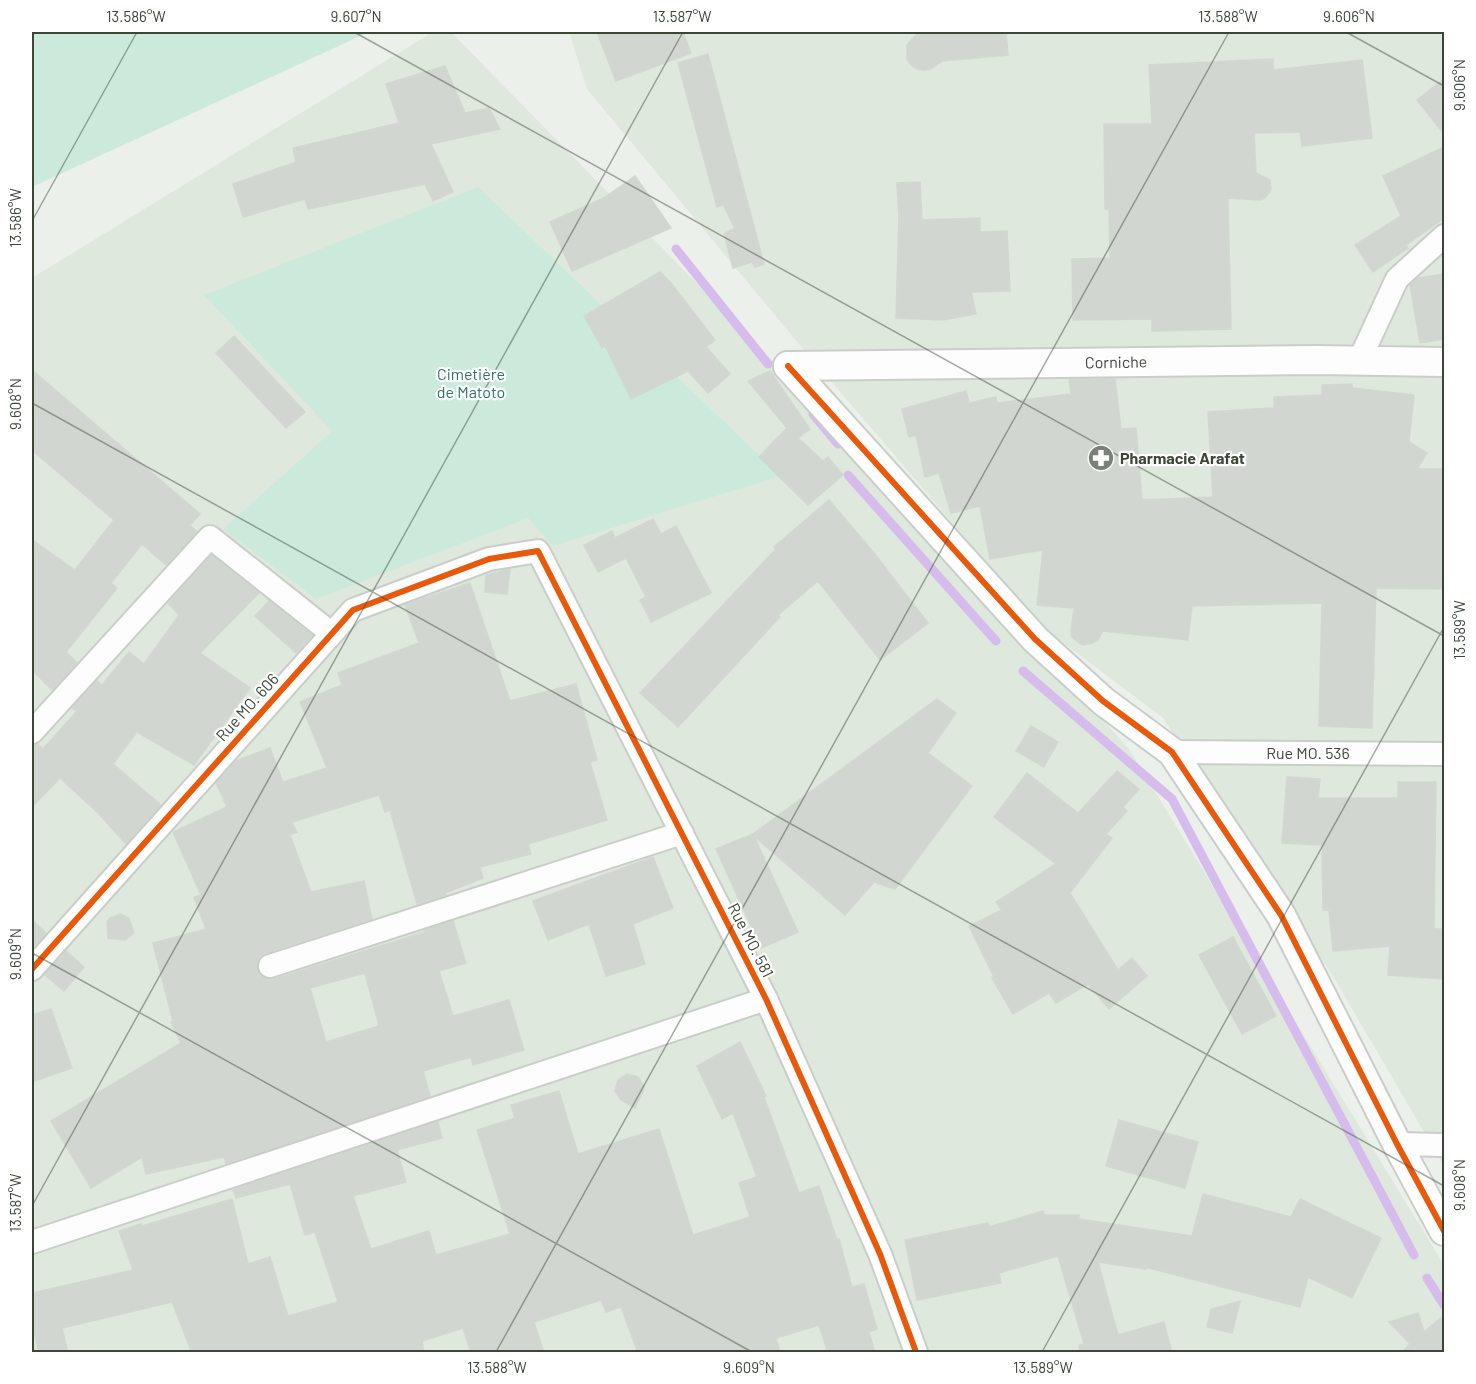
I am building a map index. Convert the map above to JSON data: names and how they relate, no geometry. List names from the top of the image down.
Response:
{
  "streets": {
    "street": [
      "Corniche",
      "Rue MO. 606",
      "Rue MO. 536",
      "Rue MO. 581"
    ]
  },
  "crossings": [
    ["Corniche", "Rue MO. 536"],
    ["Rue MO. 606", "Rue MO. 581"]
  ],
  "parks": ["Cimetière de Matoto"],
  "places": {
    "pharmacy": ["Pharmacie Arafat"]
  },
  "coordinates": [
    "13.586°W",
    "9.607°N",
    "13.587°W",
    "13.588°W",
    "9.606°N",
    "9.608°N",
    "13.589°W",
    "9.609°N"
  ]
}
